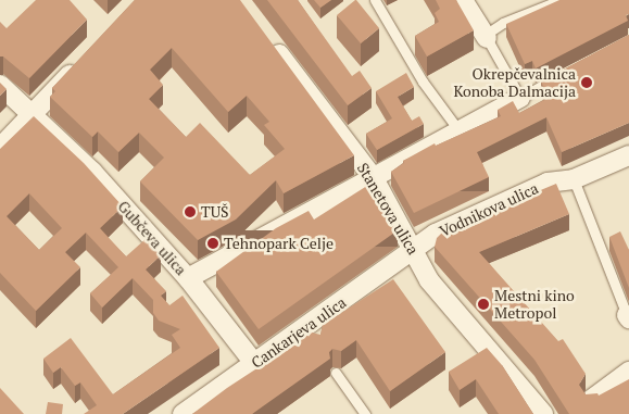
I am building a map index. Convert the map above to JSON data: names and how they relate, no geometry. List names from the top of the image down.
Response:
{
  "streets": {
    "street": [
      "Stanetova ulica",
      "Vodnikova ulica",
      "Gubčeva ulica",
      "Cankarjeva ulica"
    ]
  },
  "crossings": [
    ["Stanetova ulica", "Vodnikova ulica"],
    ["Stanetova ulica", "Cankarjeva ulica"],
    ["Vodnikova ulica", "Cankarjeva ulica"],
    ["Gubčeva ulica", "Cankarjeva ulica"]
  ],
  "places": [
    "Okrepčevalnica Konoba Dalmacija",
    "TUŠ",
    "Tehnopark Celje",
    "Mestni kino Metropol"
  ]
}
